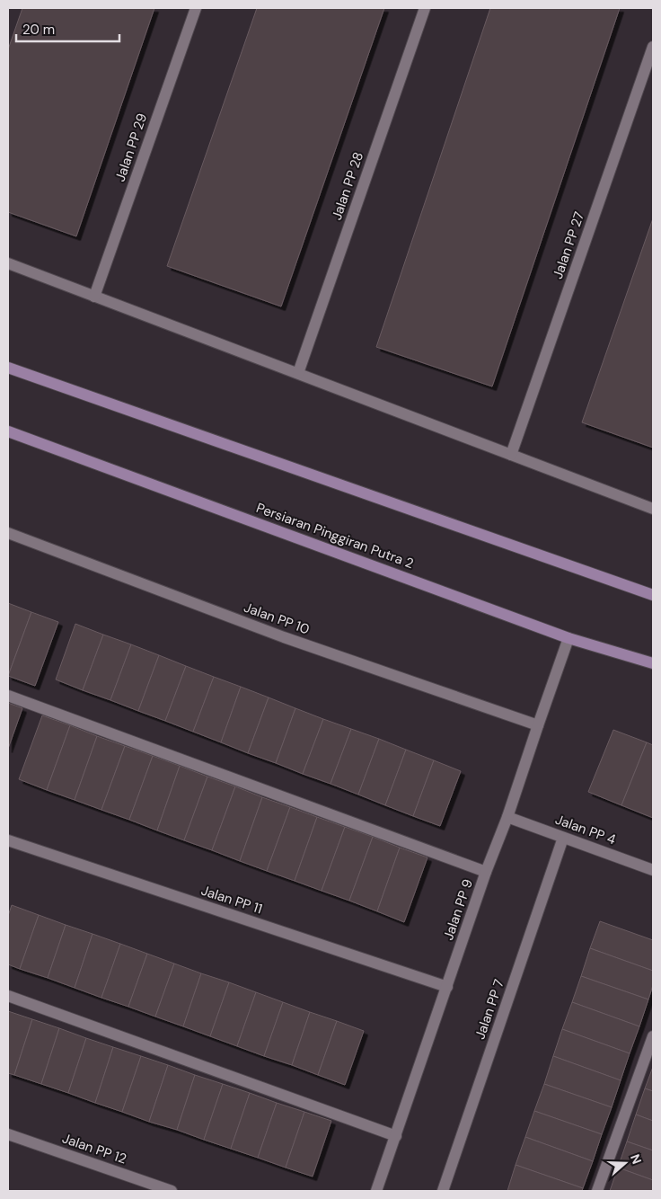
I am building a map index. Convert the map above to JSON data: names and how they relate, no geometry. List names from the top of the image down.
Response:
{
  "streets": {
    "street": [
      "Jalan PP 29",
      "Jalan PP 28",
      "Jalan PP 27",
      "Persiaran Pinggiran Putra 2",
      "Jalan PP 10",
      "Jalan PP 4",
      "Jalan PP 11",
      "Jalan PP 9",
      "Jalan PP 7",
      "Jalan PP 12"
    ]
  },
  "crossings": [
    ["Persiaran Pinggiran Putra 2", "Jalan PP 9"],
    ["Jalan PP 10", "Jalan PP 9"],
    ["Jalan PP 4", "Jalan PP 9"],
    ["Jalan PP 4", "Jalan PP 7"],
    ["Jalan PP 11", "Jalan PP 9"]
  ],
  "scale_bar": "20 m",
  "north": "right"
}
